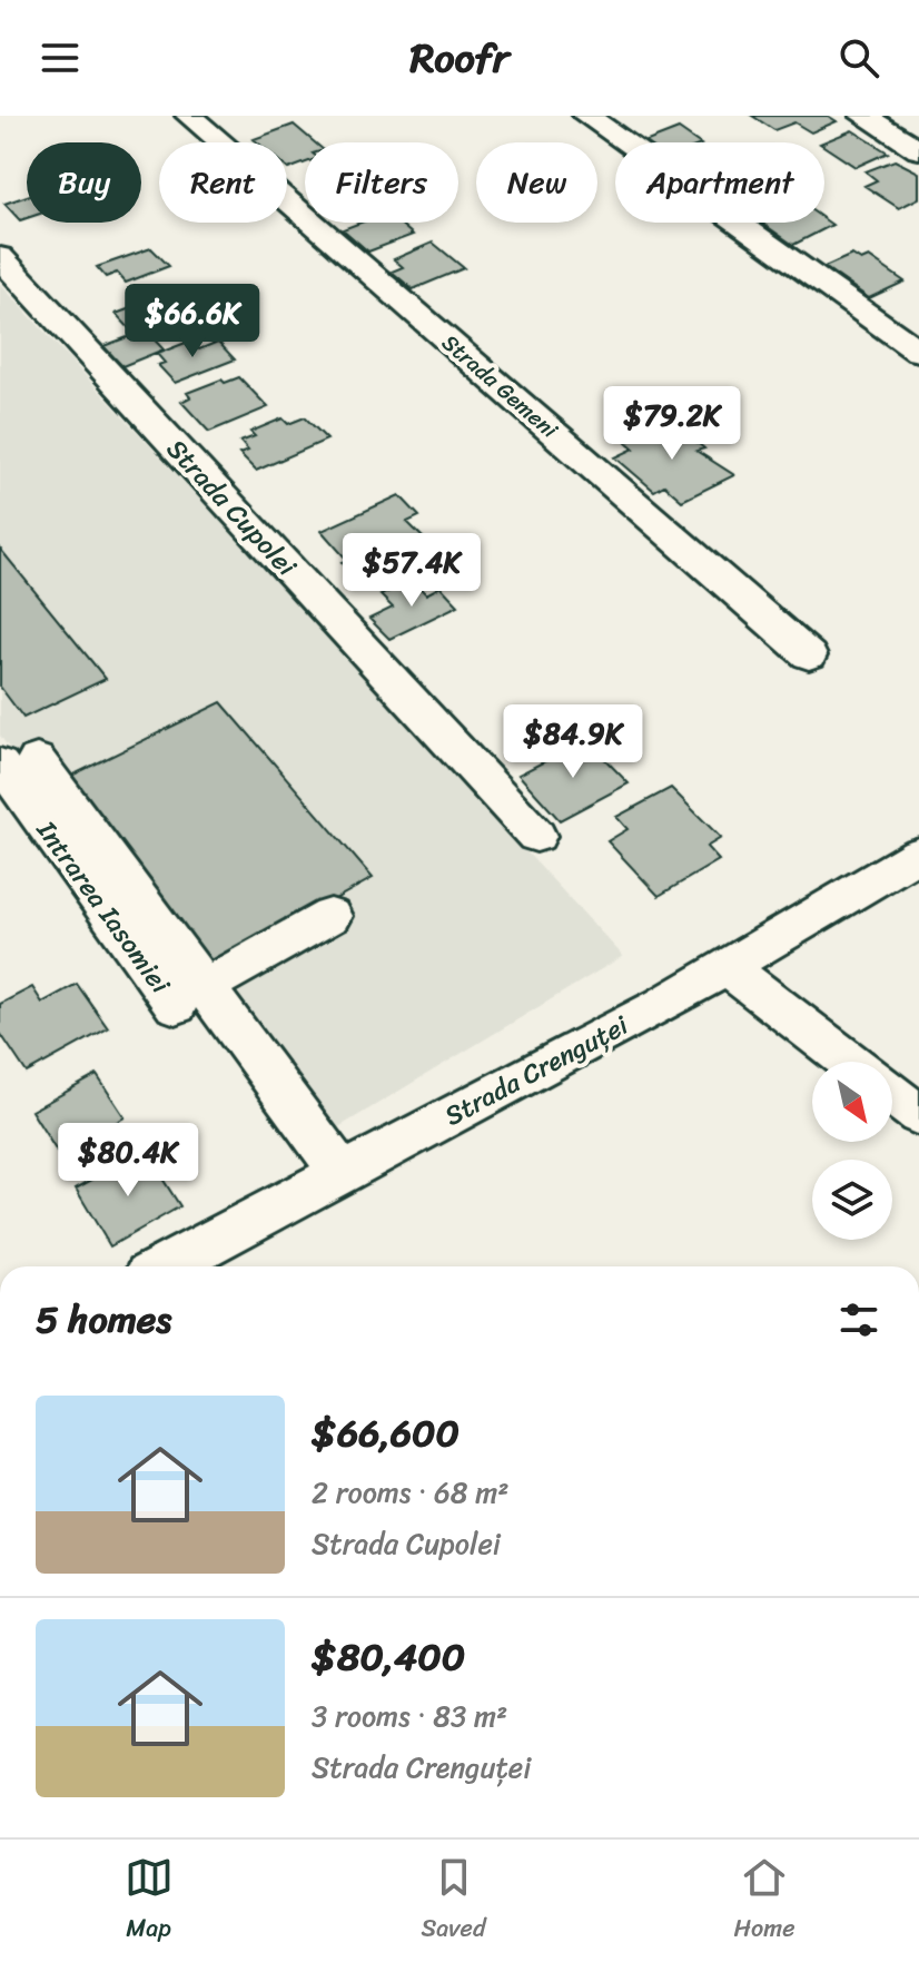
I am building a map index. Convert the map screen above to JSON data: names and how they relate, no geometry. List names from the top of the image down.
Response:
{
  "streets": {
    "street": ["Strada Gemeni", "Strada Cupolei", "Strada Crenguței"]
  },
  "north": "bottom right",
  "page": {
    "header": "Roofr",
    "chip": [
      "Buy",
      "Rent",
      "Filters",
      "New",
      "Apartment"
    ],
    "price": [
      "$66.6K",
      "$79.2K",
      "$57.4K",
      "$84.9K",
      "$80.4K"
    ],
    "heading": "5 homes",
    "list": [
      {
        "name": "$66,600",
        "note": "2 rooms · 68 m² · Strada Cupolei"
      },
      {
        "name": "$80,400",
        "note": "3 rooms · 83 m² · Strada Crenguței"
      }
    ],
    "tabs": ["Map", "Saved", "Home"]
  }
}
